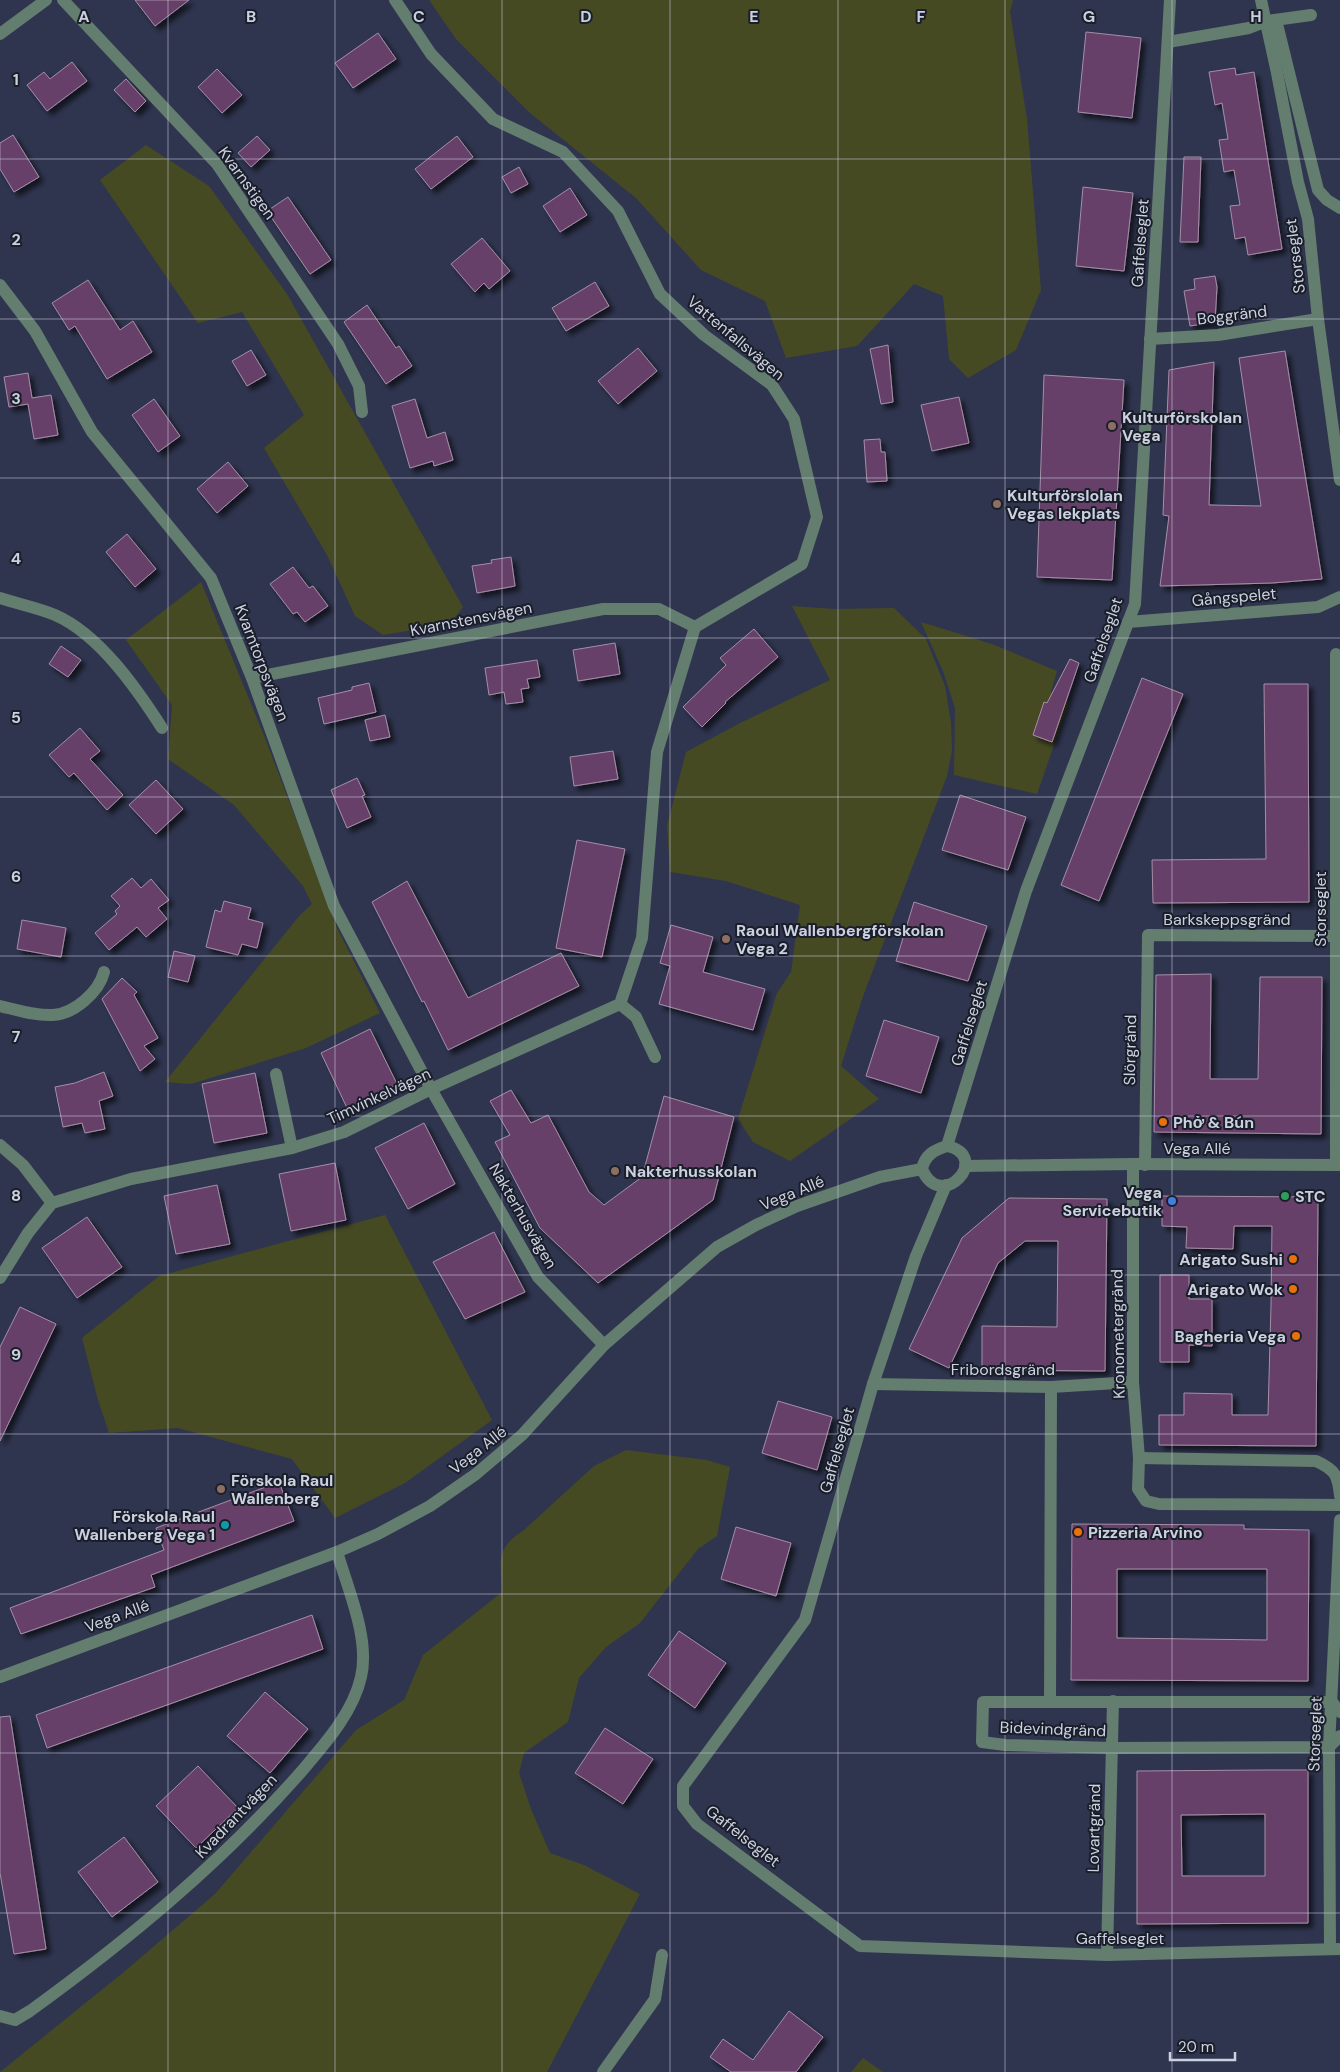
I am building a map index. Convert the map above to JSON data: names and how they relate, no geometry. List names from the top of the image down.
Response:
{
  "streets": {
    "street": [
      "Kvarnstigen",
      "Gaffelseglet",
      "Storseglet",
      "Boggränd",
      "Vattenfallsvägen",
      "Gångspelet",
      "Kvarnstensvägen",
      "Kvarntorpsvägen",
      "Barkskeppsgränd",
      "Slörgränd",
      "Timvinkelvägen",
      "Vega Allé",
      "Nakterhusvägen",
      "Kronometergränd",
      "Fribordsgränd",
      "Bidevindgränd",
      "Kvadrantvägen",
      "Lovartgränd"
    ]
  },
  "crossings": [
    ["Gaffelseglet", "Storseglet"],
    ["Gaffelseglet", "Boggränd"],
    ["Gaffelseglet", "Gångspelet"],
    ["Gaffelseglet", "Vega Allé"],
    ["Gaffelseglet", "Fribordsgränd"],
    ["Gaffelseglet", "Lovartgränd"],
    ["Storseglet", "Boggränd"],
    ["Storseglet", "Barkskeppsgränd"],
    ["Storseglet", "Vega Allé"],
    ["Storseglet", "Bidevindgränd"],
    ["Vattenfallsvägen", "Kvarnstensvägen"],
    ["Kvarnstensvägen", "Kvarntorpsvägen"],
    ["Kvarntorpsvägen", "Timvinkelvägen"],
    ["Kvarntorpsvägen", "Nakterhusvägen"],
    ["Barkskeppsgränd", "Slörgränd"],
    ["Slörgränd", "Vega Allé"],
    ["Slörgränd", "Kronometergränd"],
    ["Timvinkelvägen", "Nakterhusvägen"],
    ["Vega Allé", "Nakterhusvägen"],
    ["Vega Allé", "Kronometergränd"],
    ["Vega Allé", "Kvadrantvägen"],
    ["Kronometergränd", "Fribordsgränd"],
    ["Bidevindgränd", "Lovartgränd"]
  ],
  "places": [
    "Kulturförskolan Vega",
    "Kulturförslolan Vegas lekplats",
    "Raoul Wallenbergförskolan Vega 2",
    "Phở & Bún",
    "Nakterhusskolan",
    "STC",
    "Vega Servicebutik",
    "Arigato Sushi",
    "Arigato Wok",
    "Bagheria Vega",
    "Förskola Raul Wallenberg",
    "Förskola Raul Wallenberg Vega 1",
    "Pizzeria Arvino"
  ],
  "scale_bar": "20 m",
  "grid": {
    "columns": [
      "A",
      "B",
      "C",
      "D",
      "E",
      "F",
      "G",
      "H"
    ],
    "rows": [
      "1",
      "2",
      "3",
      "4",
      "5",
      "6",
      "7",
      "8",
      "9"
    ]
  }
}
